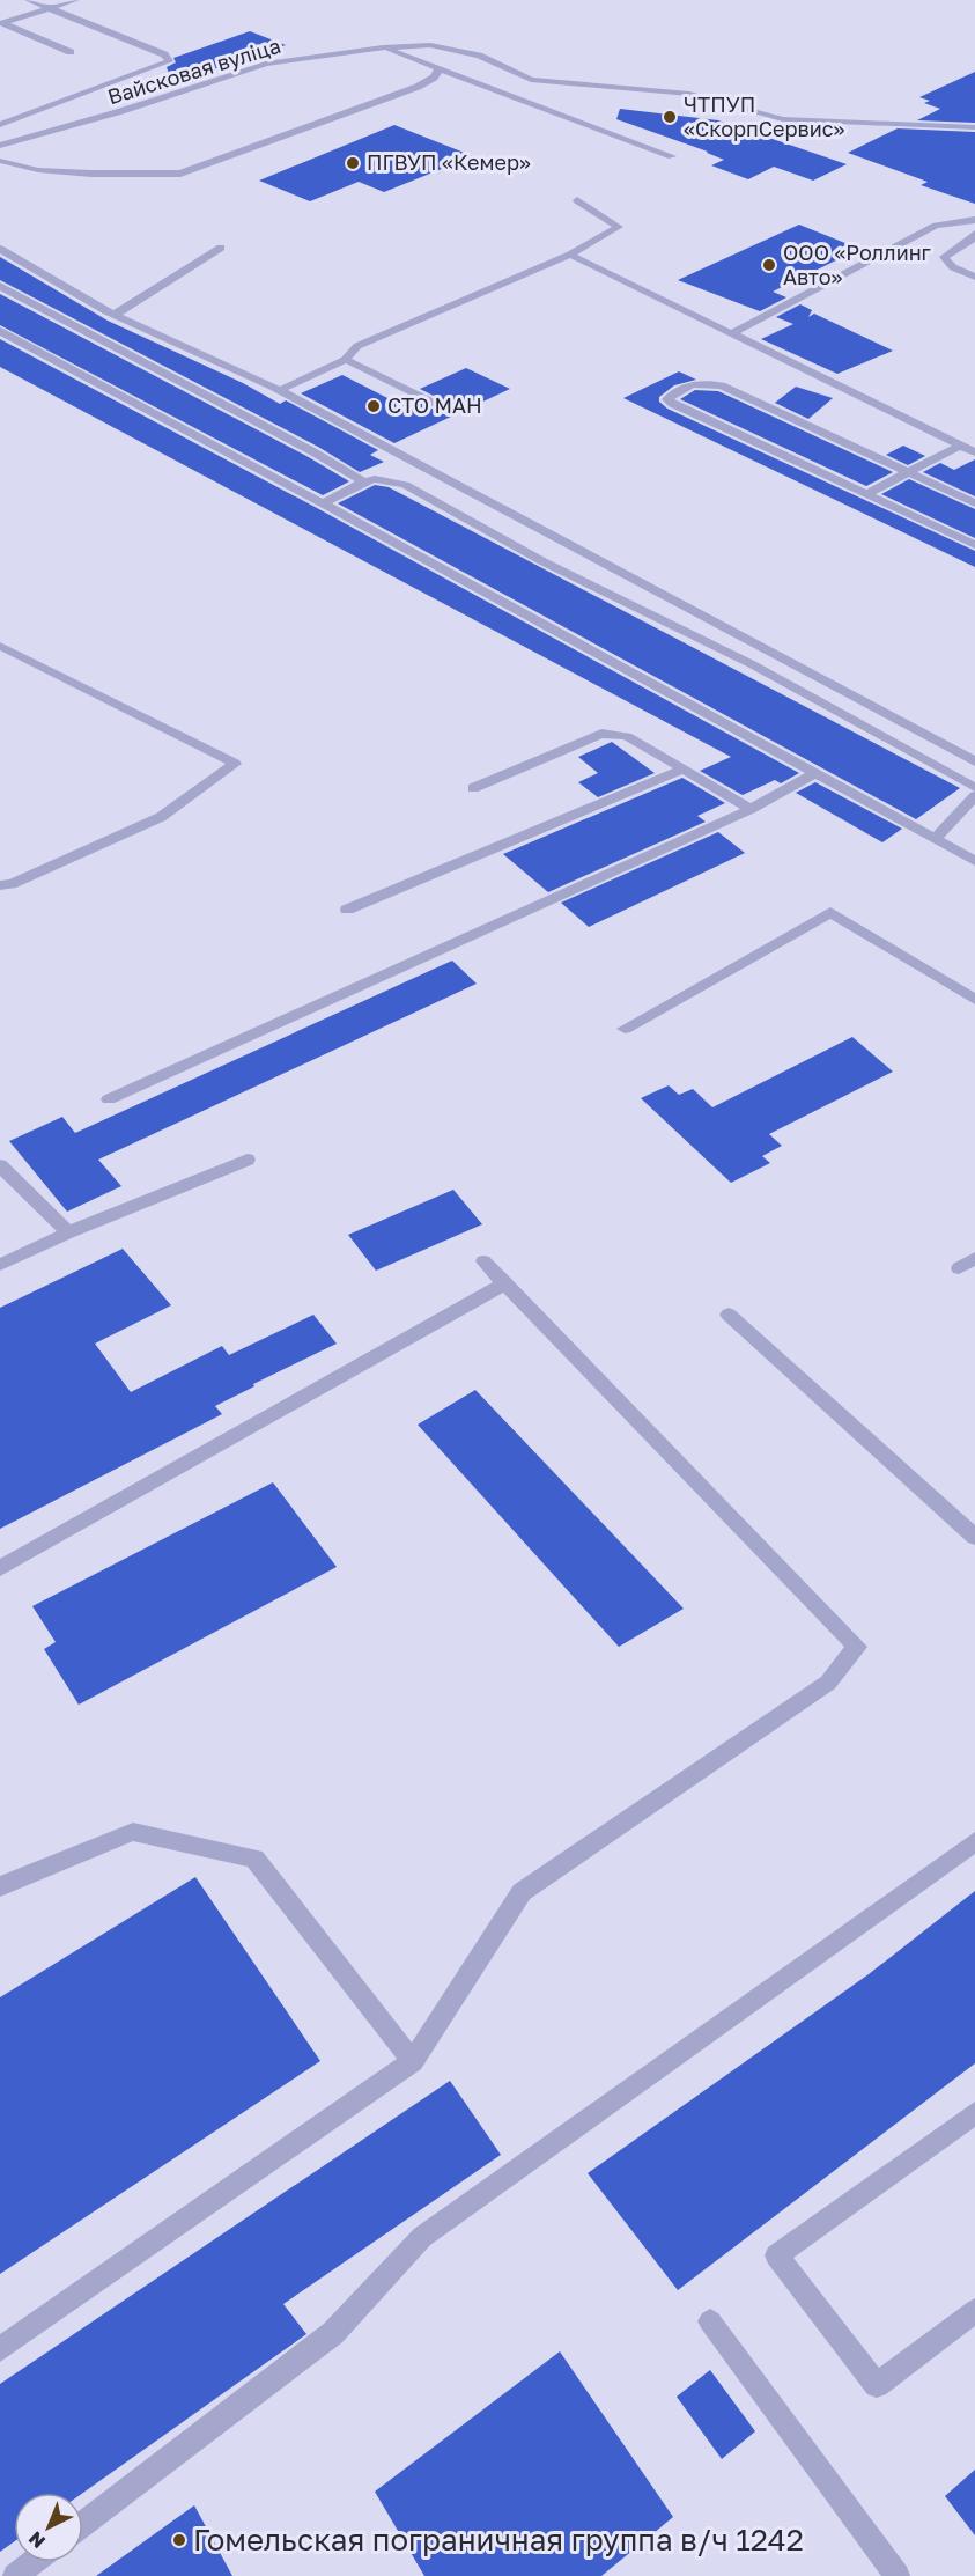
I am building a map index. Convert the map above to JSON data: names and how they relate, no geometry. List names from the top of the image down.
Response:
{
  "streets": {
    "street": ["Вайсковая вуліца"]
  },
  "places": [
    "ЧТПУП «СкорпСервис»",
    "ПГВУП «Кемер»",
    "ООО «Роллинг Авто»",
    "СТО МАН",
    "Гомельская пограничная группа в/ч 1242"
  ],
  "north": "bottom left"
}
